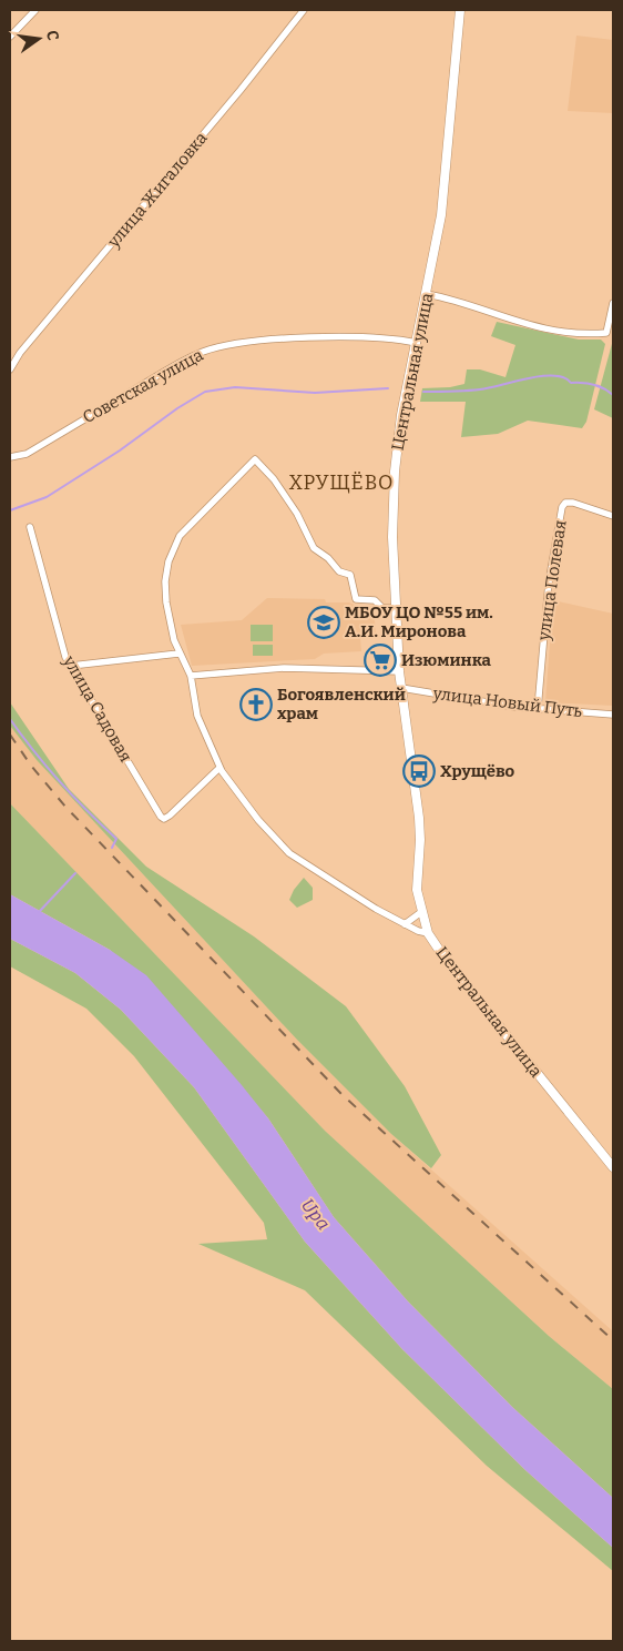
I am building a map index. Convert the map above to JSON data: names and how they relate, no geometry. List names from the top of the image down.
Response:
{
  "streets": {
    "main road": ["Центральная улица"],
    "street": [
      "улица Жигаловка",
      "Советская улица",
      "улица Полевая",
      "улица Новый Путь",
      "улица Садовая"
    ]
  },
  "crossings": [
    ["Центральная улица", "Советская улица"],
    ["Центральная улица", "улица Новый Путь"],
    ["улица Полевая", "улица Новый Путь"]
  ],
  "districts": ["ХРУЩЁВО"],
  "water": ["Upa"],
  "places": {
    "school or university": ["МБОУ ЦО №55 им. А.И. Миронова"],
    "supermarket": ["Изюминка"],
    "church": ["Богоявленский храм"],
    "bus stop": ["Хрущёво"]
  },
  "north": "right"
}
